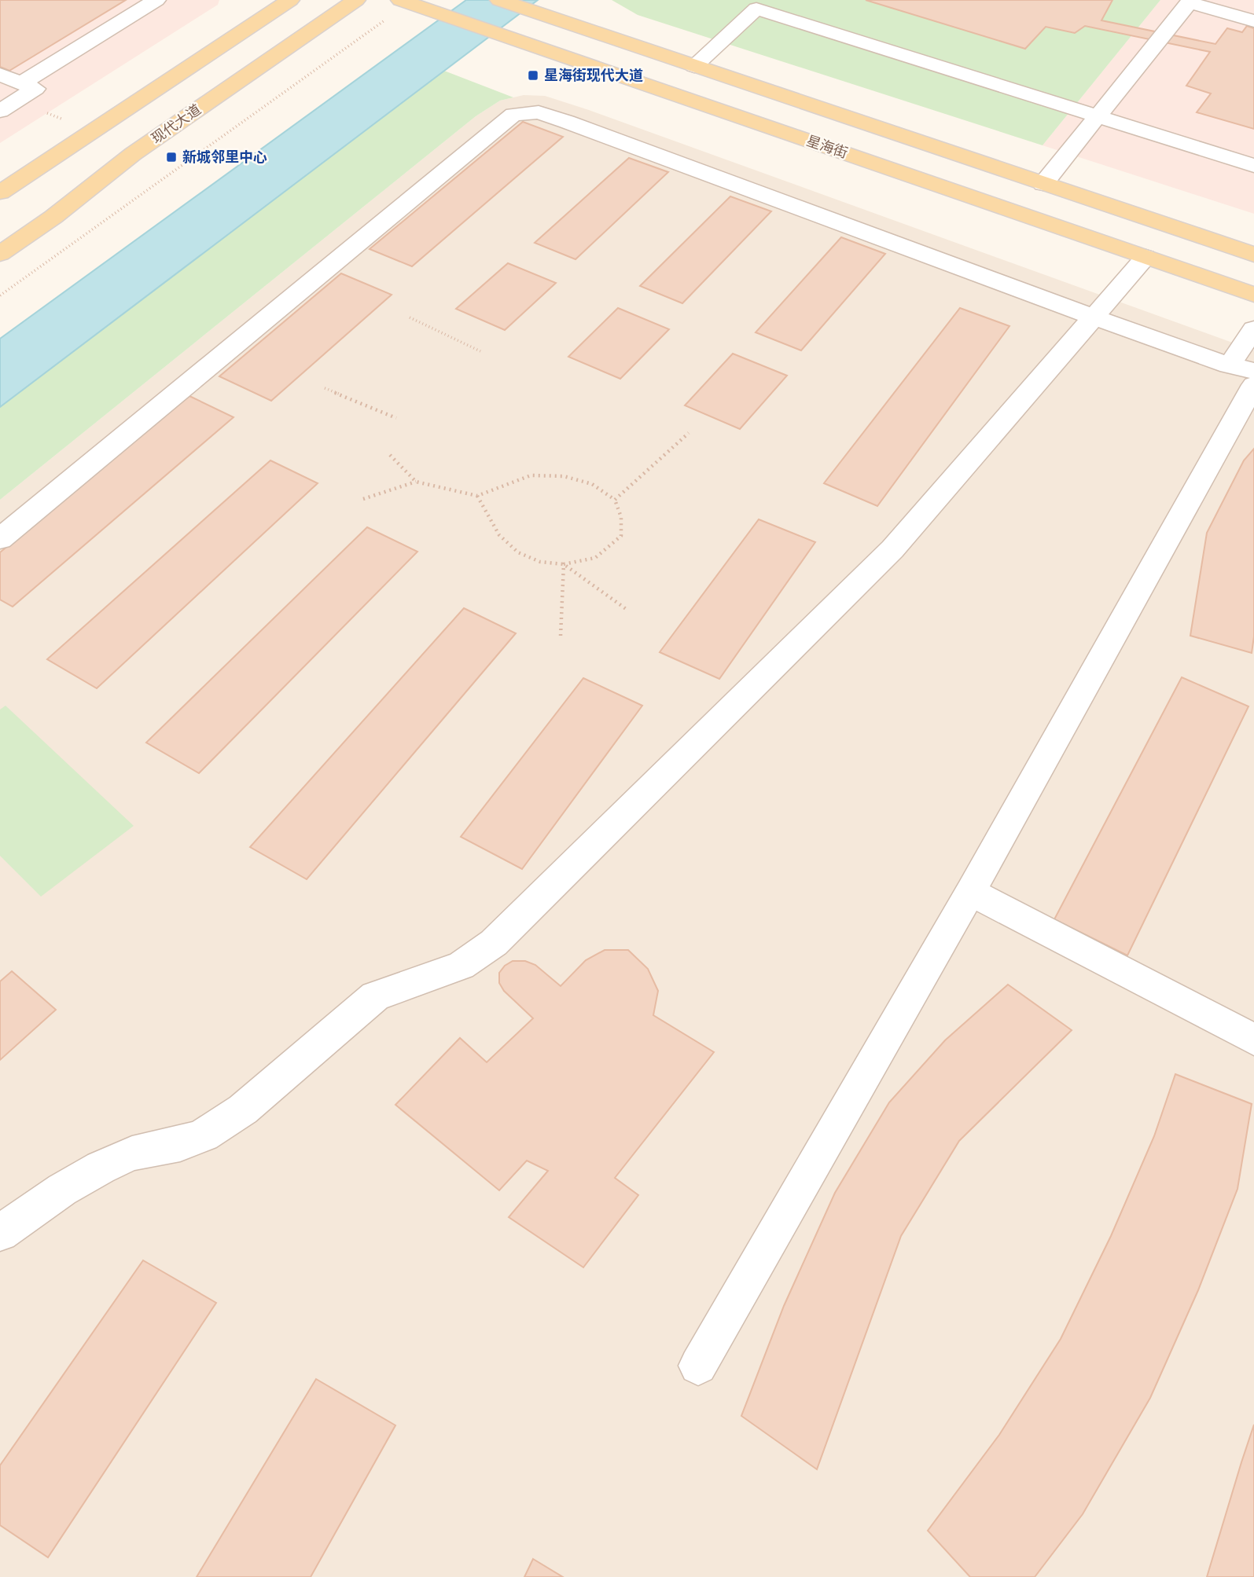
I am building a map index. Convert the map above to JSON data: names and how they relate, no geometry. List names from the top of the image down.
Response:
{
  "streets": {
    "main road": ["现代大道", "星海街"]
  },
  "places": {
    "transit": ["星海街现代大道", "新城邻里中心"]
  }
}
